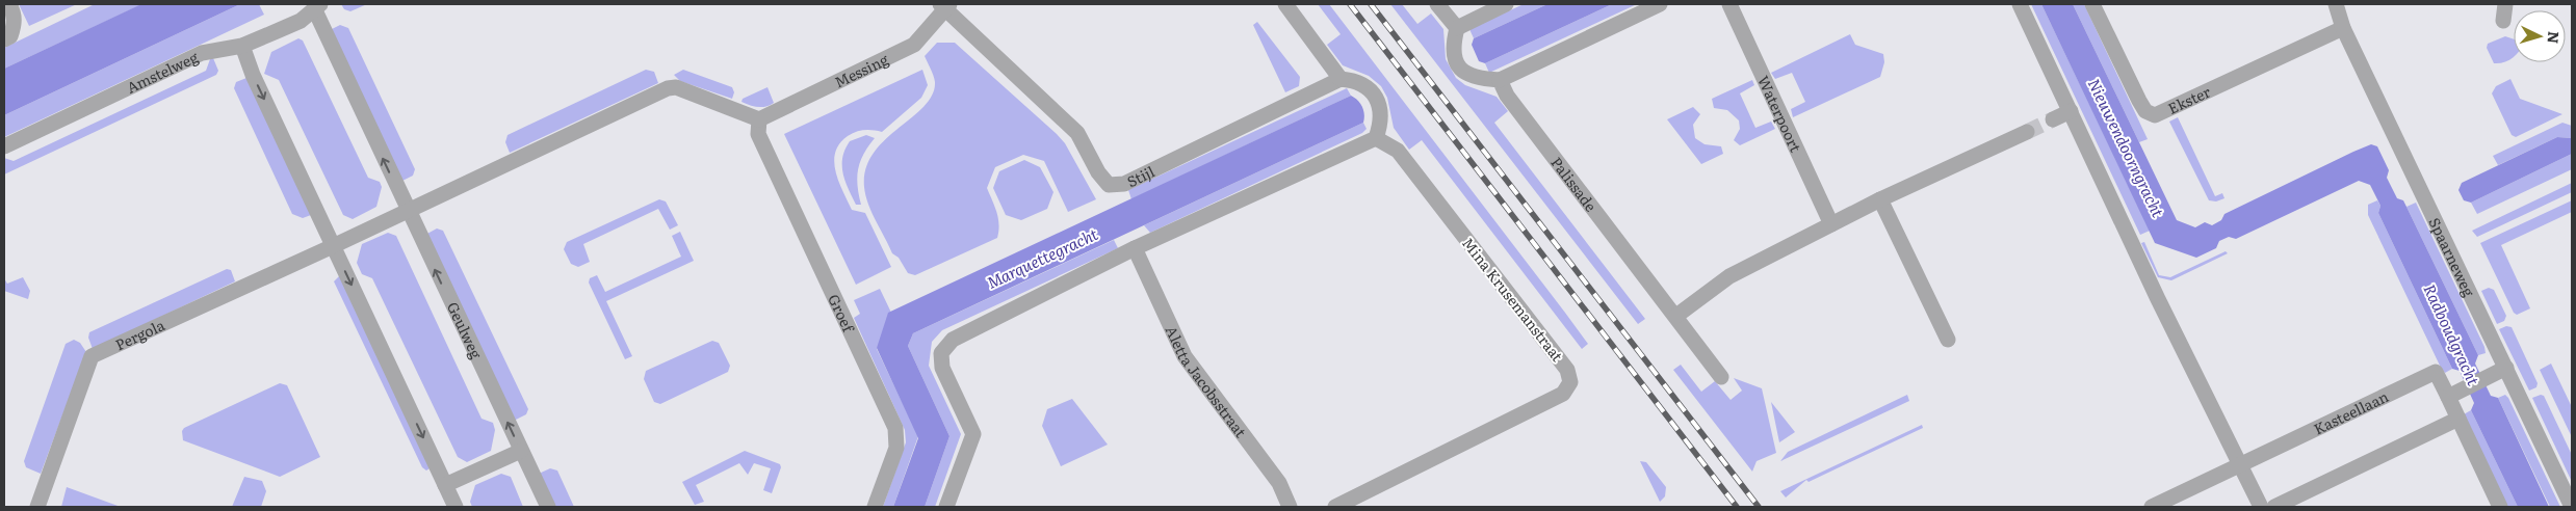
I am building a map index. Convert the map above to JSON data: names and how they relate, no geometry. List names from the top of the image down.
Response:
{
  "streets": {
    "street": [
      "Messing",
      "Amstelweg",
      "Ekster",
      "Waterpoort",
      "Stijl",
      "Palissade",
      "Spaarneweg",
      "Mina Krusemanstraat",
      "Groef",
      "Geulweg",
      "Pergola",
      "Aletta Jacobsstraat",
      "Kasteellaan"
    ]
  },
  "crossings": [
    ["Messing", "Stijl"],
    ["Messing", "Groef"],
    ["Amstelweg", "Geulweg"],
    ["Ekster", "Spaarneweg"]
  ],
  "water": ["Nieuwendoorngracht", "Marquettegracht", "Radboudgracht"],
  "north": "right"
}
